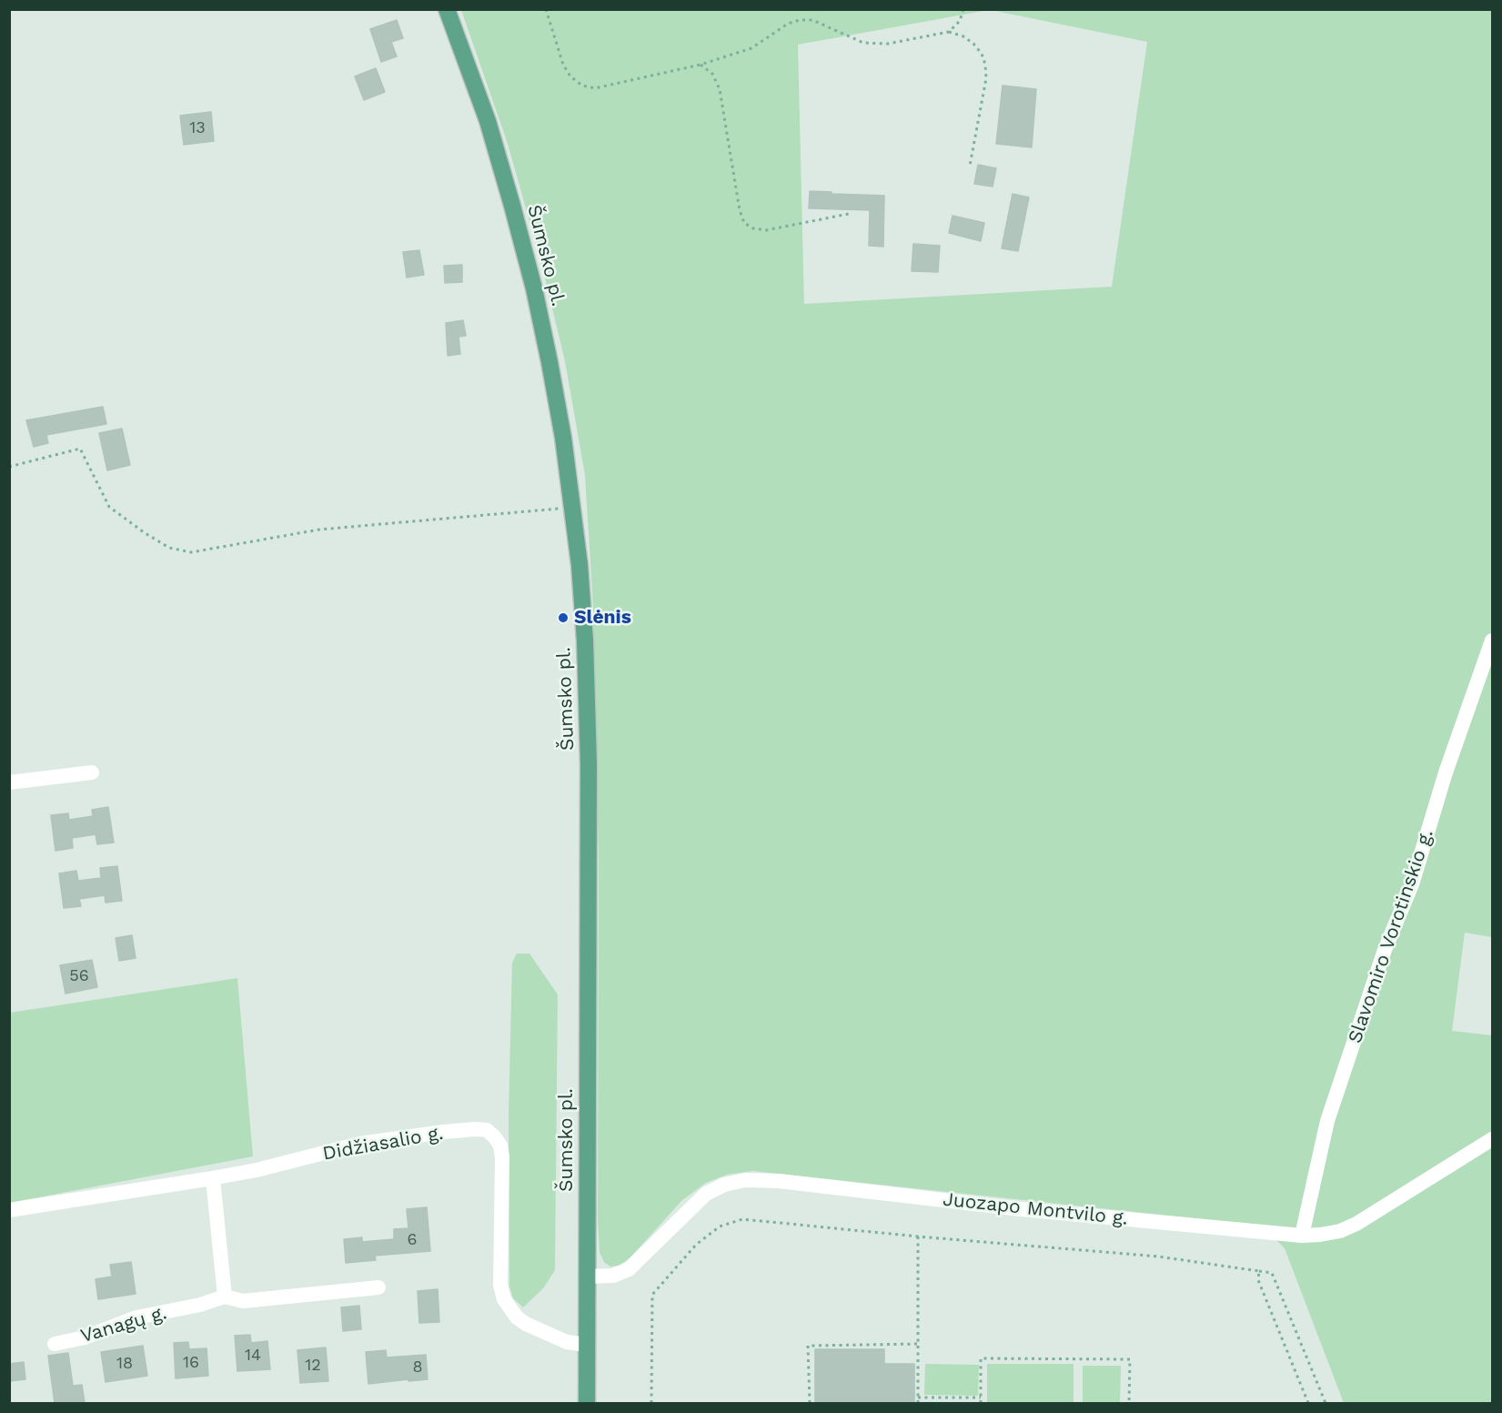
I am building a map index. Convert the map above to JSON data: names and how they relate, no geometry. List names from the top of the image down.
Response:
{
  "streets": {
    "main road": ["Šumsko pl."],
    "street": [
      "Slavomiro Vorotinskio g.",
      "Didžiasalio g.",
      "Juozapo Montvilo g.",
      "Vanagų g."
    ]
  },
  "crossings": [
    ["Šumsko pl.", "Didžiasalio g."],
    ["Šumsko pl.", "Juozapo Montvilo g."],
    ["Slavomiro Vorotinskio g.", "Juozapo Montvilo g."]
  ],
  "places": ["Slėnis"],
  "house_numbers": [
    "13",
    "56",
    "6",
    "14",
    "16",
    "18",
    "12",
    "8"
  ]
}
